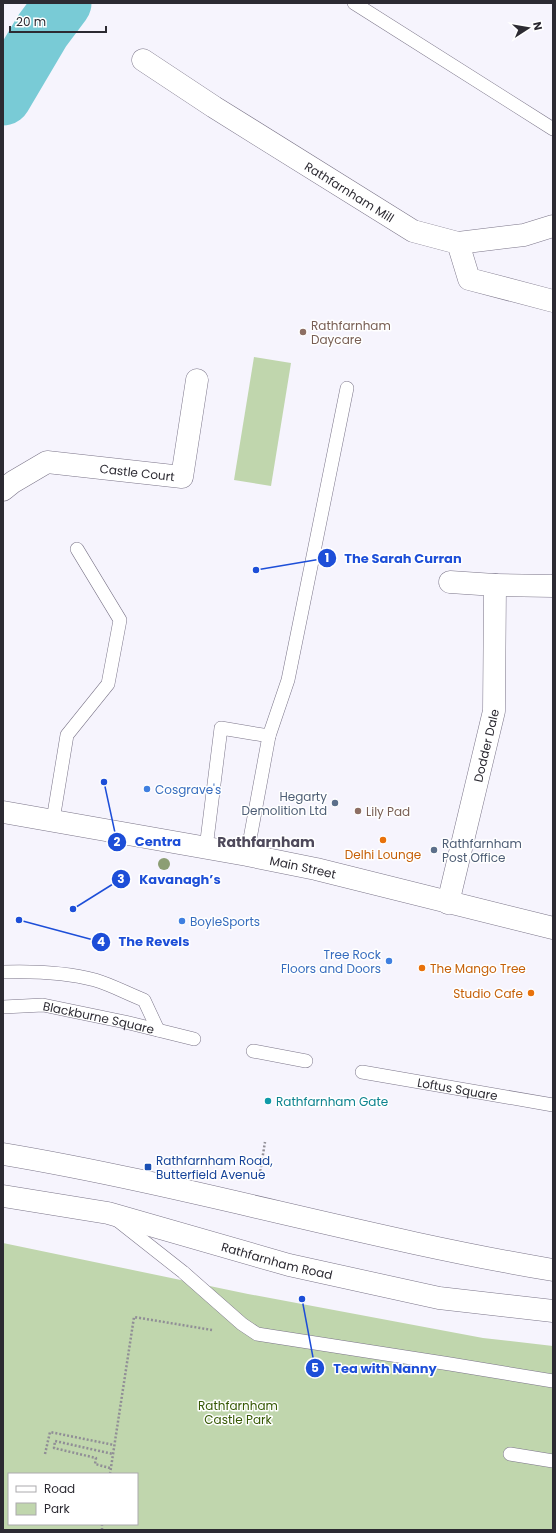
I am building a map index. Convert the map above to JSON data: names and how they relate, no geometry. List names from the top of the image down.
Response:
{
  "streets": {
    "street": [
      "Rathfarnham Mill",
      "Castle Court",
      "Dodder Dale",
      "Main Street",
      "Rathfarnham Road"
    ],
    "lane": ["Blackburne Square", "Loftus Square"]
  },
  "crossings": [
    ["Dodder Dale", "Main Street"]
  ],
  "districts": ["Rathfarnham"],
  "parks": ["Rathfarnham Castle Park"],
  "places": {
    "other": [
      "Rathfarnham Daycare",
      "The Sarah Curran",
      "Centra",
      "Cosgrave's",
      "Hegarty Demolition Ltd",
      "Lily Pad",
      "Delhi Lounge",
      "Rathfarnham Post Office",
      "Kavanagh’s",
      "The Revels",
      "BoyleSports",
      "Tree Rock Floors and Doors",
      "The Mango Tree",
      "Studio Cafe",
      "Rathfarnham Gate",
      "Tea with Nanny"
    ],
    "transit": ["Rathfarnham Road, Butterfield Avenue"]
  },
  "legend": ["Road", "Park"],
  "scale_bar": "20 m",
  "north": "right"
}
